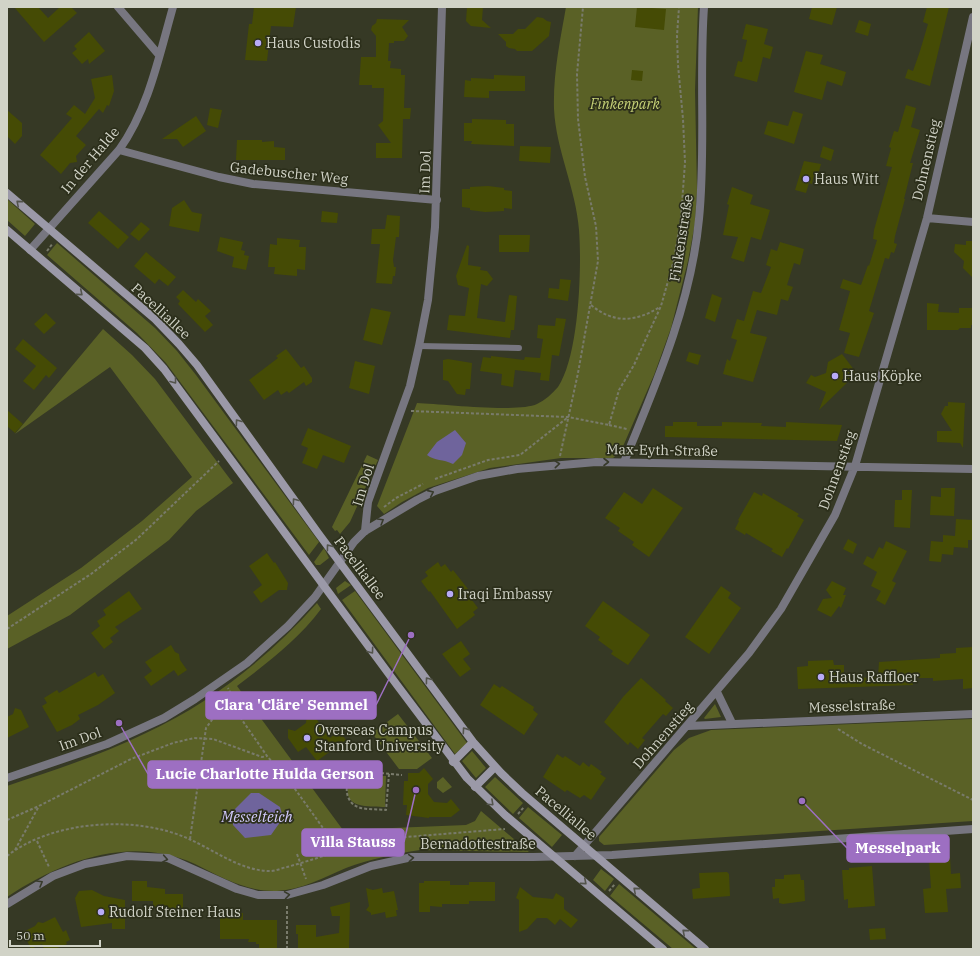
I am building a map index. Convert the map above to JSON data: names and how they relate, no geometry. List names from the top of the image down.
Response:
{
  "streets": {
    "street": [
      "In der Halde",
      "Dohnenstieg",
      "Im Dol",
      "Gadebuscher Weg",
      "Finkenstraße",
      "Pacelliallee",
      "Max-Eyth-Straße",
      "Messelstraße",
      "Bernadottestraße"
    ]
  },
  "crossings": [
    ["In der Halde", "Gadebuscher Weg"],
    ["In der Halde", "Pacelliallee"],
    ["Dohnenstieg", "Pacelliallee"],
    ["Dohnenstieg", "Max-Eyth-Straße"],
    ["Dohnenstieg", "Messelstraße"],
    ["Dohnenstieg", "Bernadottestraße"],
    ["Im Dol", "Gadebuscher Weg"],
    ["Im Dol", "Pacelliallee"],
    ["Im Dol", "Max-Eyth-Straße"],
    ["Finkenstraße", "Max-Eyth-Straße"],
    ["Pacelliallee", "Bernadottestraße"]
  ],
  "one_way": ["Max-Eyth-Straße", "Bernadottestraße"],
  "water": ["Messelteich"],
  "parks": ["Finkenpark"],
  "places": [
    "Haus Custodis",
    "Haus Witt",
    "Haus Köpke",
    "Iraqi Embassy",
    "Clara 'Cläre' Semmel",
    "Haus Raffloer",
    "Lucie Charlotte Hulda Gerson",
    "Overseas Campus Stanford University",
    "Villa Stauss",
    "Messelpark",
    "Rudolf Steiner Haus"
  ],
  "scale_bar": "50 m"
}
